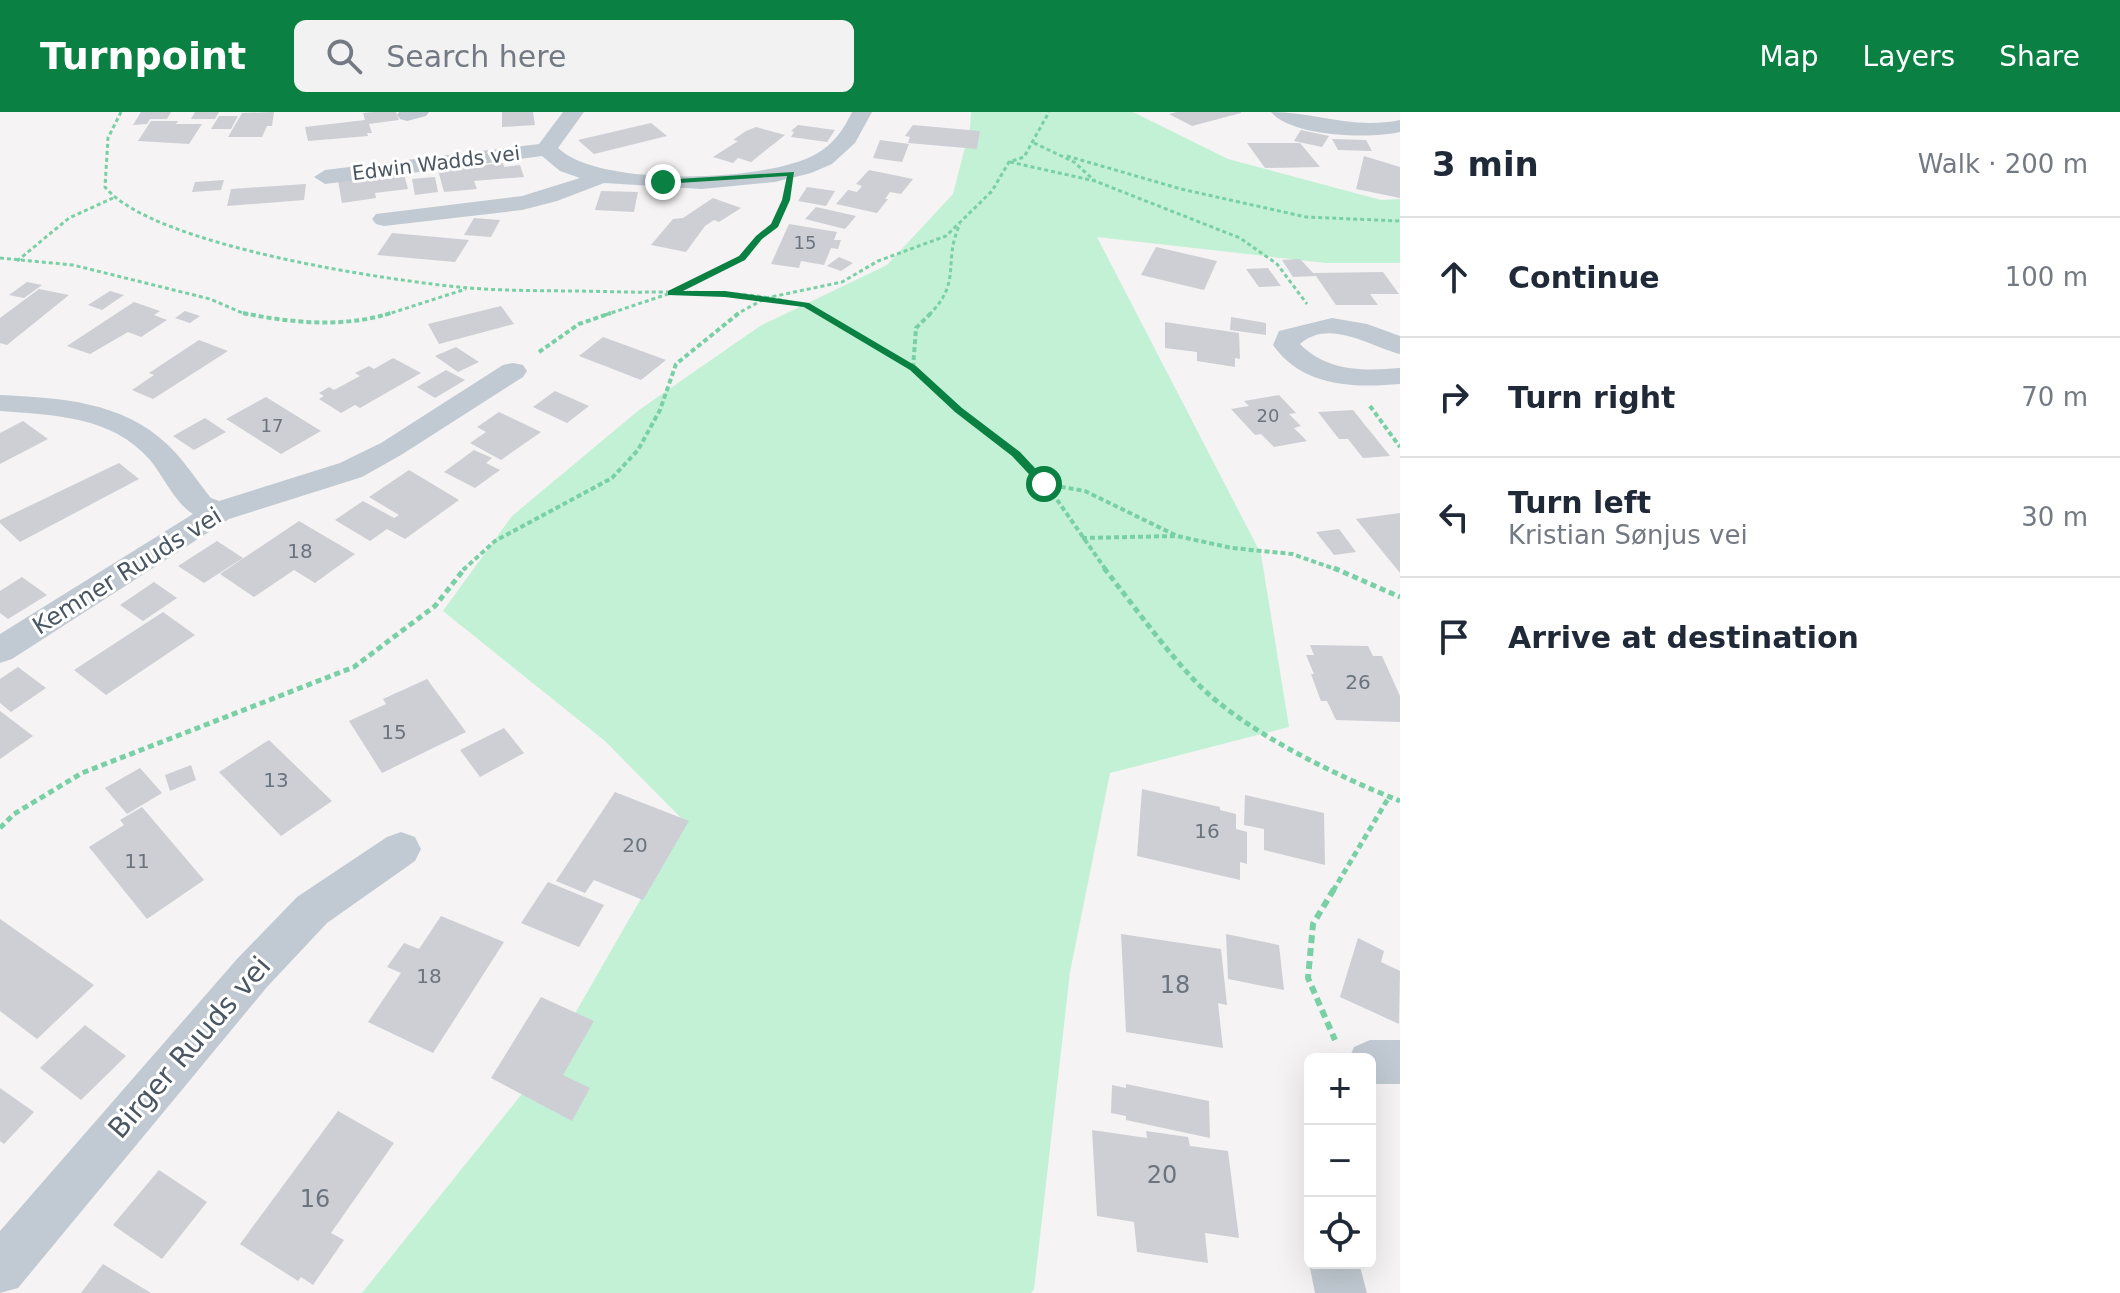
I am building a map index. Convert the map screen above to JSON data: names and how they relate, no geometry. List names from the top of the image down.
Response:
{
  "streets": {
    "street": ["Edwin Wadds vei", "Kemner Ruuds vei", "Birger Ruuds vei"]
  },
  "house_numbers": [
    "15",
    "20",
    "17",
    "18",
    "26",
    "15",
    "13",
    "16",
    "20",
    "11",
    "18",
    "18",
    "20",
    "16"
  ],
  "page": {
    "header": "Turnpoint",
    "search": "Search here",
    "nav": ["Map", "Layers", "Share"],
    "heading": ["3 min", "Walk · 200 m"],
    "list": [
      ["Continue", "100 m"],
      ["Turn right", "70 m"],
      ["Turn left", "Kristian Sønjus vei", "30 m"],
      "Arrive at destination"
    ],
    "map_buttons": ["+", "−"]
  }
}
